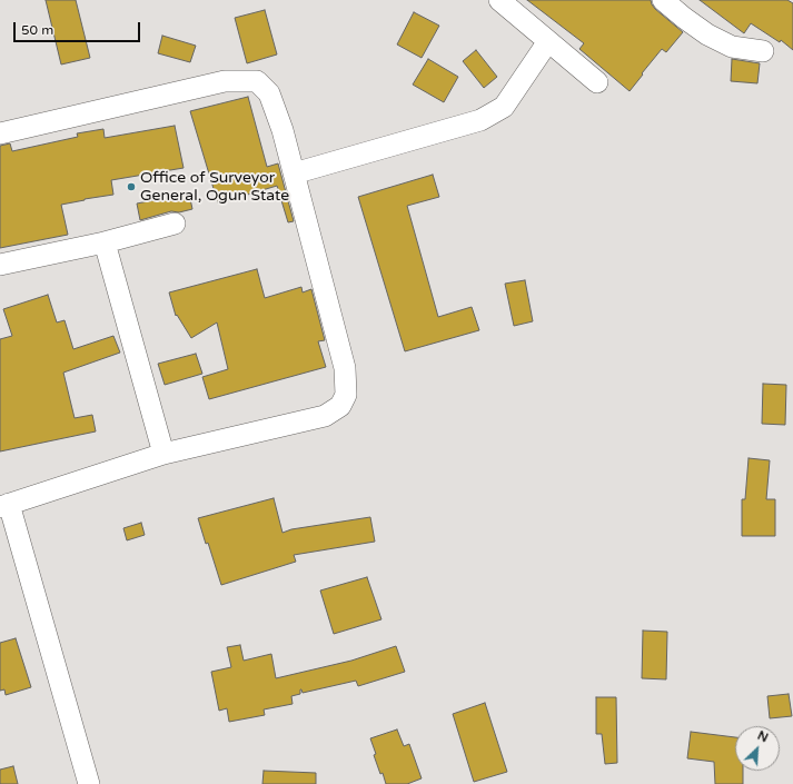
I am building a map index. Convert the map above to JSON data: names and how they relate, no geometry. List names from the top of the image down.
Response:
{
  "places": ["Office of Surveyor General, Ogun State"],
  "scale_bar": "50 m",
  "north": "top right"
}
